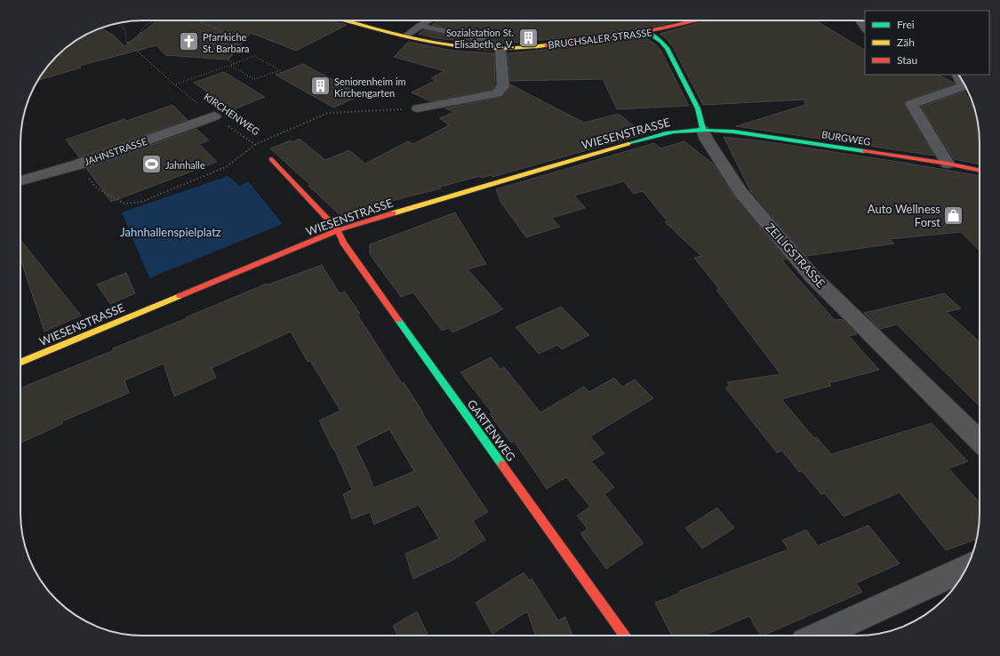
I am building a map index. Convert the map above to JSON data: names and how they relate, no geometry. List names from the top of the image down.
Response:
{
  "streets": {
    "street": [
      "BRUCHSALER STRASSE",
      "WIESENSTRASSE",
      "BURGWEG",
      "JAHNSTRASSE",
      "ZEILIGSTRASSE",
      "GARTENWEG"
    ],
    "path": ["KIRCHENWEG"]
  },
  "crossings": [
    ["BRUCHSALER STRASSE", "ZEILIGSTRASSE"],
    ["KIRCHENWEG", "JAHNSTRASSE"],
    ["WIESENSTRASSE", "BURGWEG"],
    ["WIESENSTRASSE", "ZEILIGSTRASSE"],
    ["WIESENSTRASSE", "GARTENWEG"],
    ["BURGWEG", "ZEILIGSTRASSE"]
  ],
  "parks": ["Jahnhallenspielplatz"],
  "places": {
    "building": ["Sozialstation St. Elisabeth e. V.", "Seniorenheim im Kirchengarten"],
    "church": ["Pfarrkiche St. Barbara"],
    "sports": ["Jahnhalle"],
    "shop": ["Auto Wellness Forst"]
  },
  "legend": ["Frei", "Zäh", "Stau"]
}
